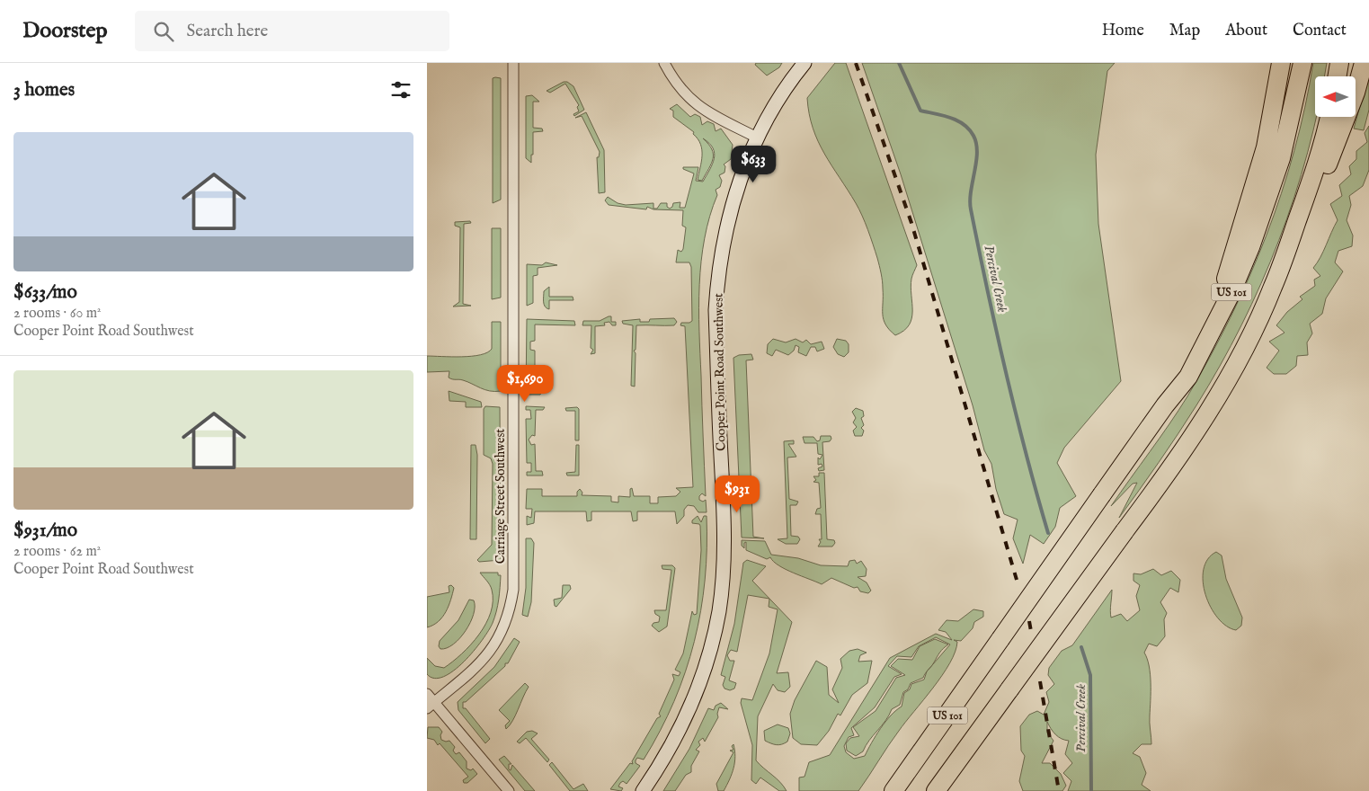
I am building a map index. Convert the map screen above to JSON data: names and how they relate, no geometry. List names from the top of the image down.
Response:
{
  "streets": {
    "highway": ["US 101"],
    "main road": ["Cooper Point Road Southwest"],
    "street": ["Carriage Street Southwest"]
  },
  "water": ["Percival Creek"],
  "north": "left",
  "page": {
    "header": "Doorstep",
    "search": "Search here",
    "nav": [
      "Home",
      "Map",
      "About",
      "Contact"
    ],
    "heading": "3 homes",
    "list": [
      {
        "name": "$633/mo",
        "note": "2 rooms · 60 m² · Cooper Point Road Southwest"
      },
      {
        "name": "$931/mo",
        "note": "2 rooms · 62 m² · Cooper Point Road Southwest"
      }
    ],
    "price": ["$633", "$1,690", "$931"]
  }
}
